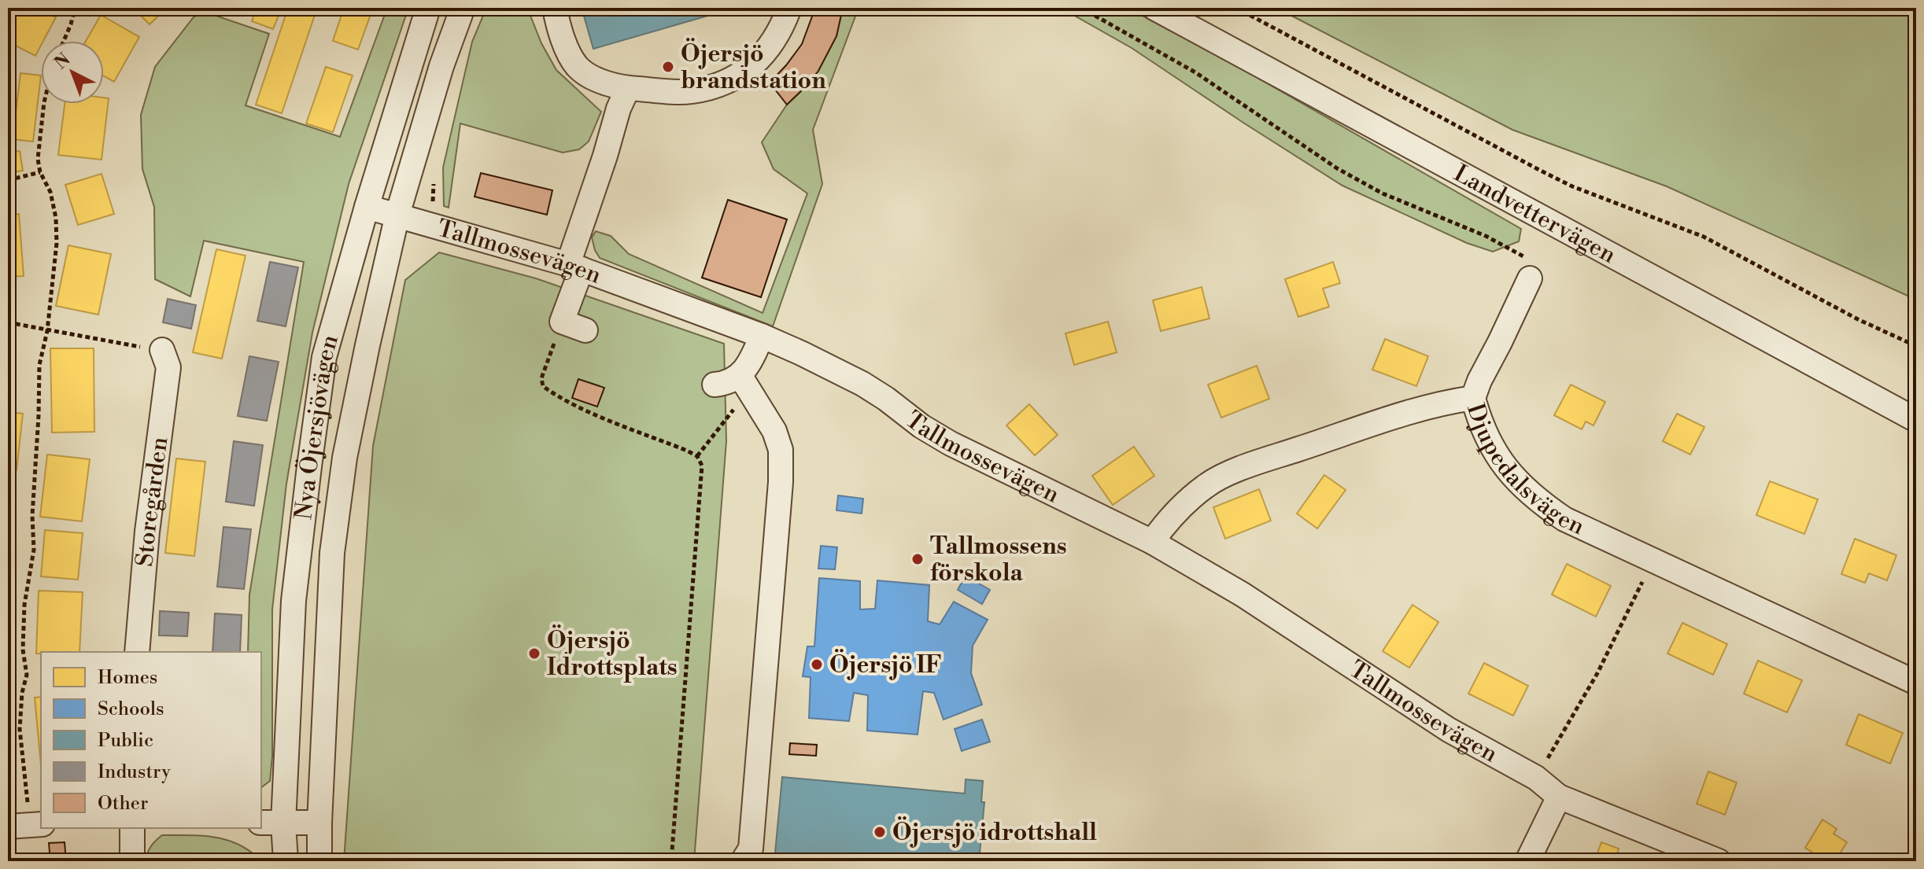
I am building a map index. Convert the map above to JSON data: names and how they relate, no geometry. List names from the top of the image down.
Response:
{
  "streets": {
    "street": [
      "Landvettervägen",
      "Tallmossevägen",
      "Nya Öjersjövägen",
      "Djupedalsvägen",
      "Storegården"
    ]
  },
  "crossings": [
    ["Tallmossevägen", "Nya Öjersjövägen"],
    ["Tallmossevägen", "Djupedalsvägen"]
  ],
  "places": [
    "Öjersjö brandstation",
    "Tallmossens förskola",
    "Öjersjö Idrottsplats",
    "Öjersjö IF",
    "Öjersjö idrottshall"
  ],
  "legend": [
    "Homes",
    "Schools",
    "Public",
    "Industry",
    "Other"
  ],
  "north": "top left"
}
